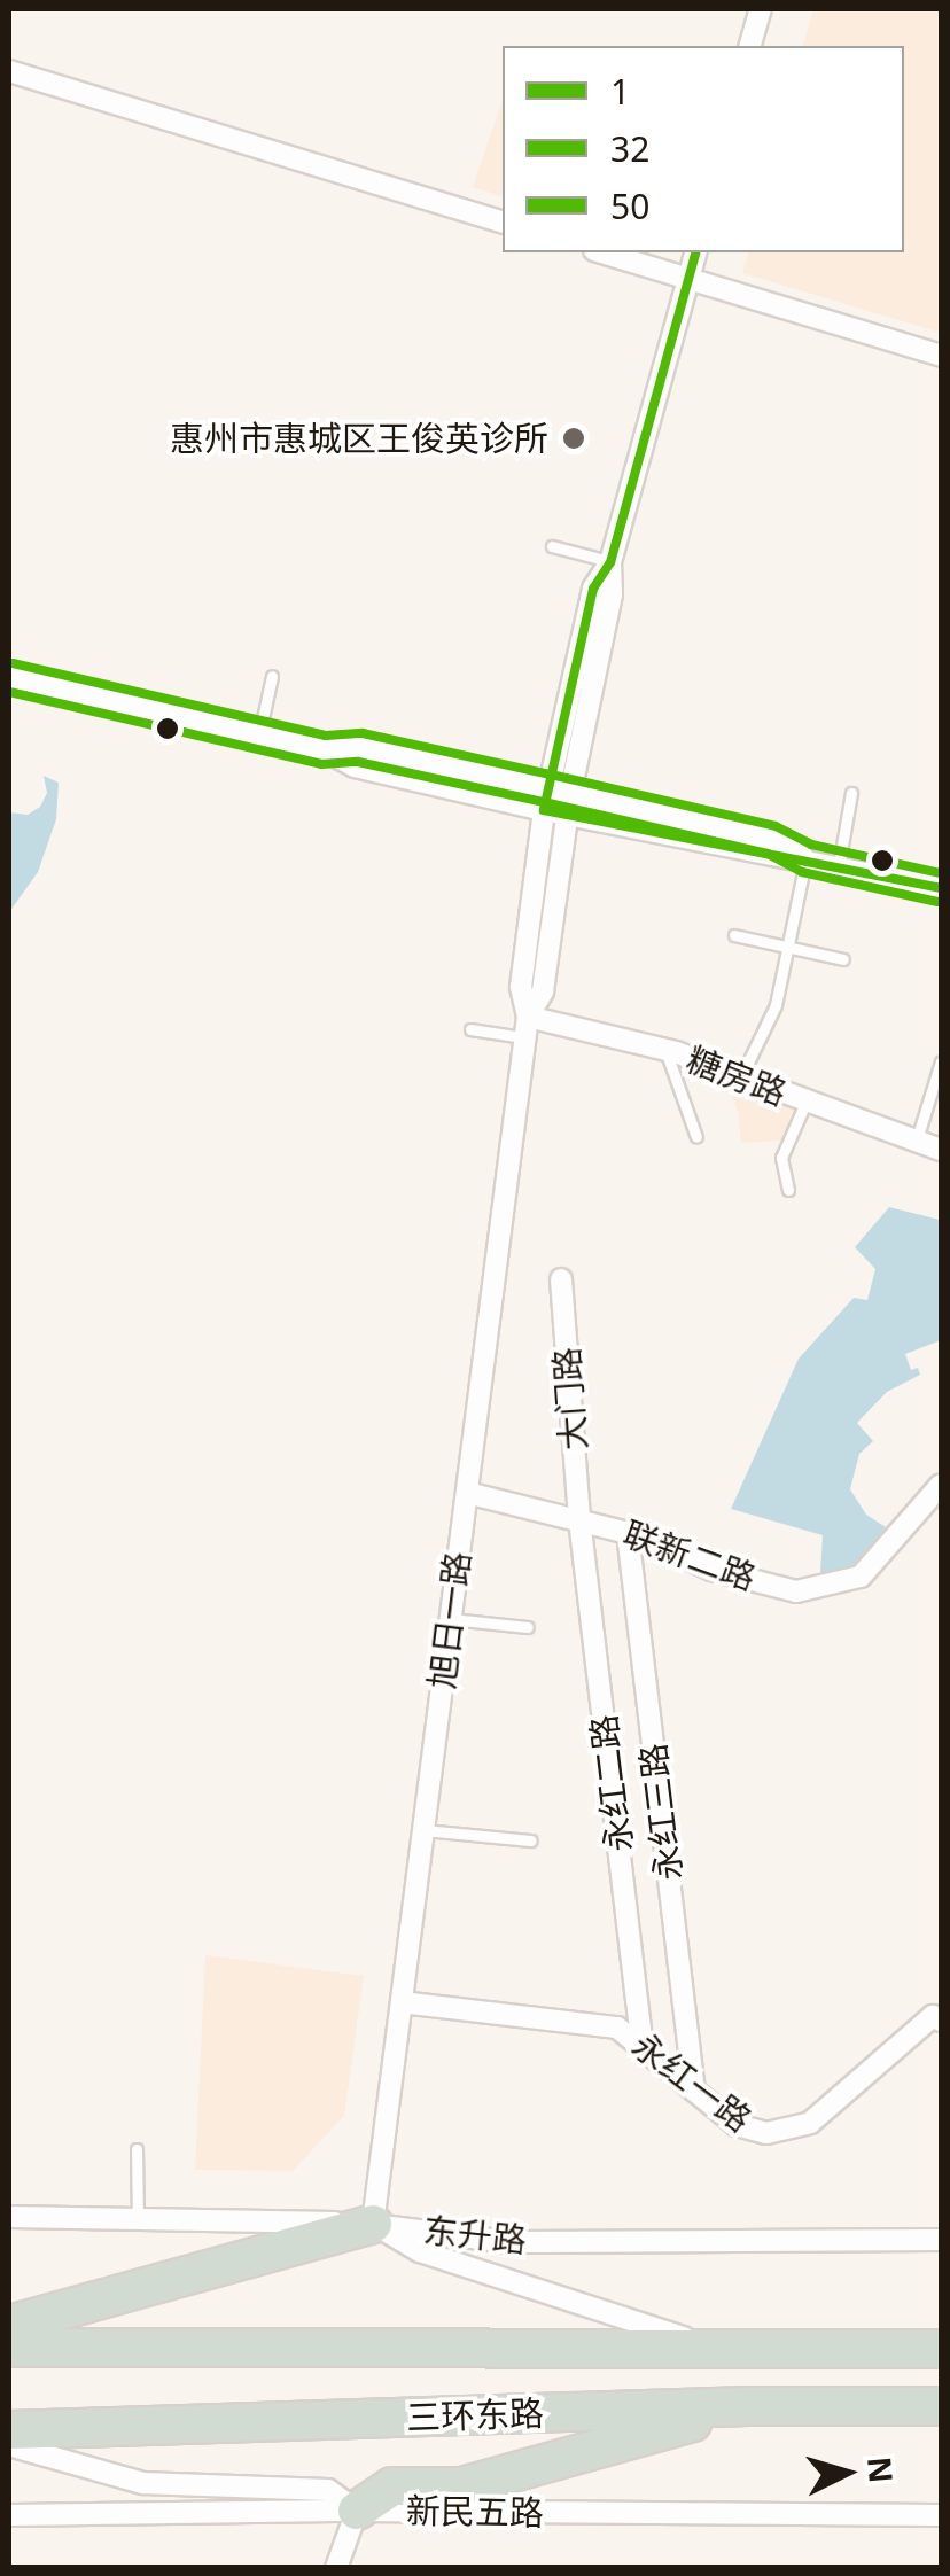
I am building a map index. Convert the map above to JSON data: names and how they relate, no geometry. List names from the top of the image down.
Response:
{
  "streets": {
    "highway": ["三环东路"],
    "street": [
      "糖房路",
      "大门路",
      "联新二路",
      "旭日一路",
      "永红二路",
      "永红三路",
      "永红一路",
      "东升路",
      "新民五路"
    ]
  },
  "crossings": [
    ["糖房路", "旭日一路"],
    ["大门路", "联新二路"],
    ["大门路", "永红二路"],
    ["联新二路", "旭日一路"],
    ["联新二路", "永红二路"],
    ["联新二路", "永红三路"],
    ["旭日一路", "永红一路"],
    ["旭日一路", "东升路"],
    ["永红二路", "永红一路"],
    ["永红三路", "永红一路"]
  ],
  "places": ["惠州市惠城区王俊英诊所"],
  "lines": ["transit line 1", "transit line 50", "transit line 32"],
  "legend": ["1", "32", "50"],
  "north": "right"
}
